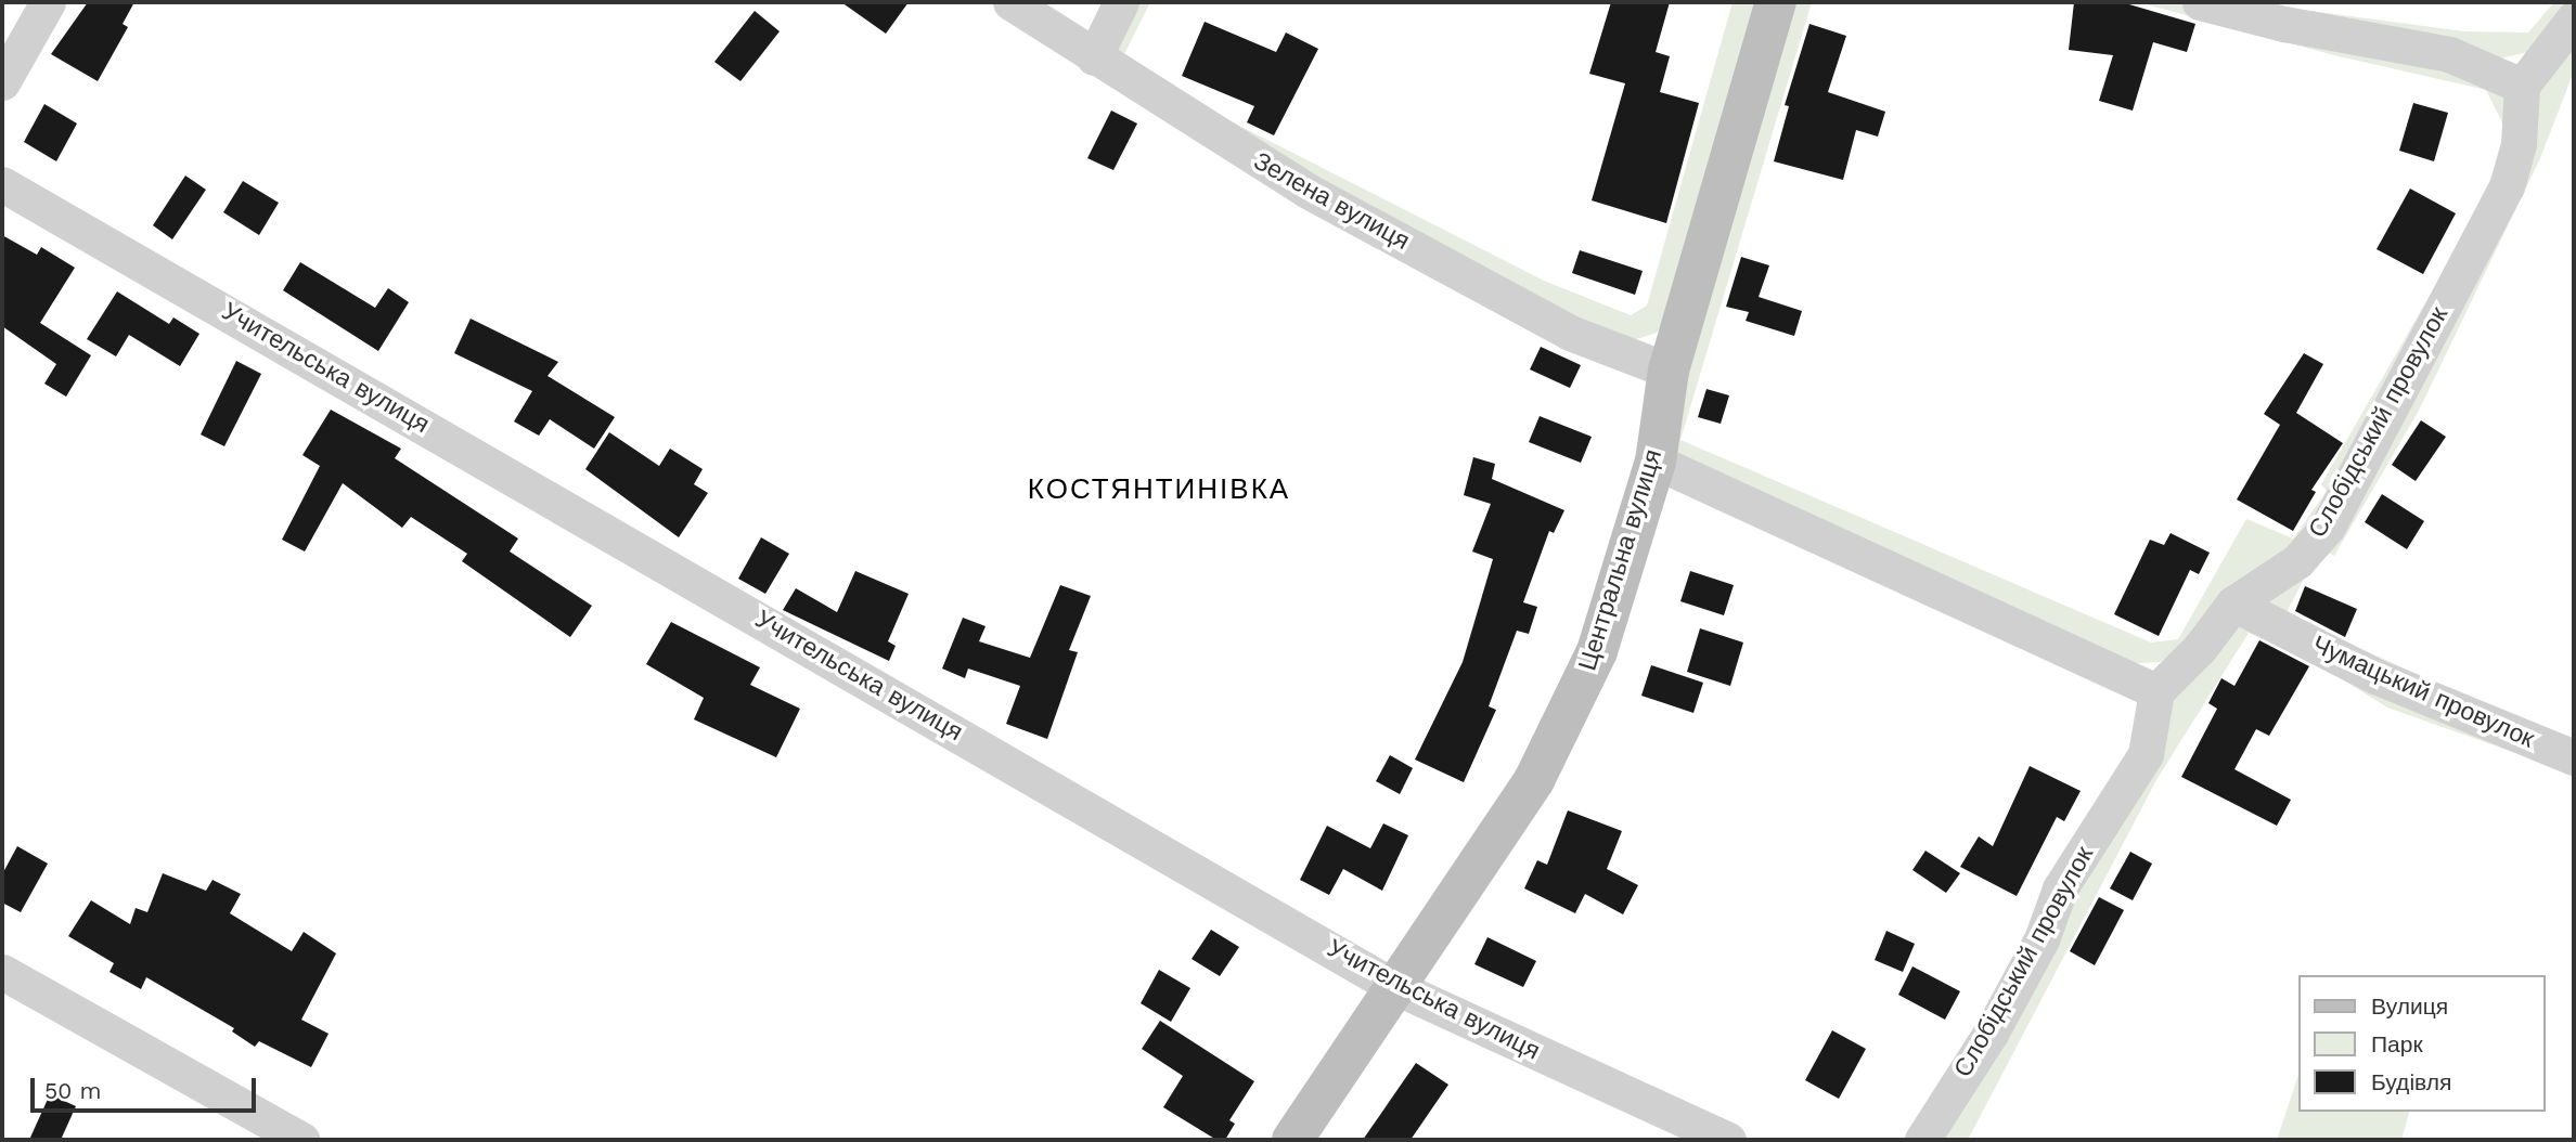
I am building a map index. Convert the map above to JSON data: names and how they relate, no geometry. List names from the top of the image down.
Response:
{
  "streets": {
    "street": [
      "Зелена вулиця",
      "Учительська вулиця",
      "Слобідський провулок",
      "Центральна вулиця",
      "Чумацький провулок"
    ]
  },
  "crossings": [
    ["Зелена вулиця", "Центральна вулиця"],
    ["Учительська вулиця", "Центральна вулиця"],
    ["Слобідський провулок", "Чумацький провулок"]
  ],
  "districts": ["КОСТЯНТИНІВКА"],
  "legend": ["Вулиця", "Парк", "Будівля"],
  "scale_bar": "50 m"
}
